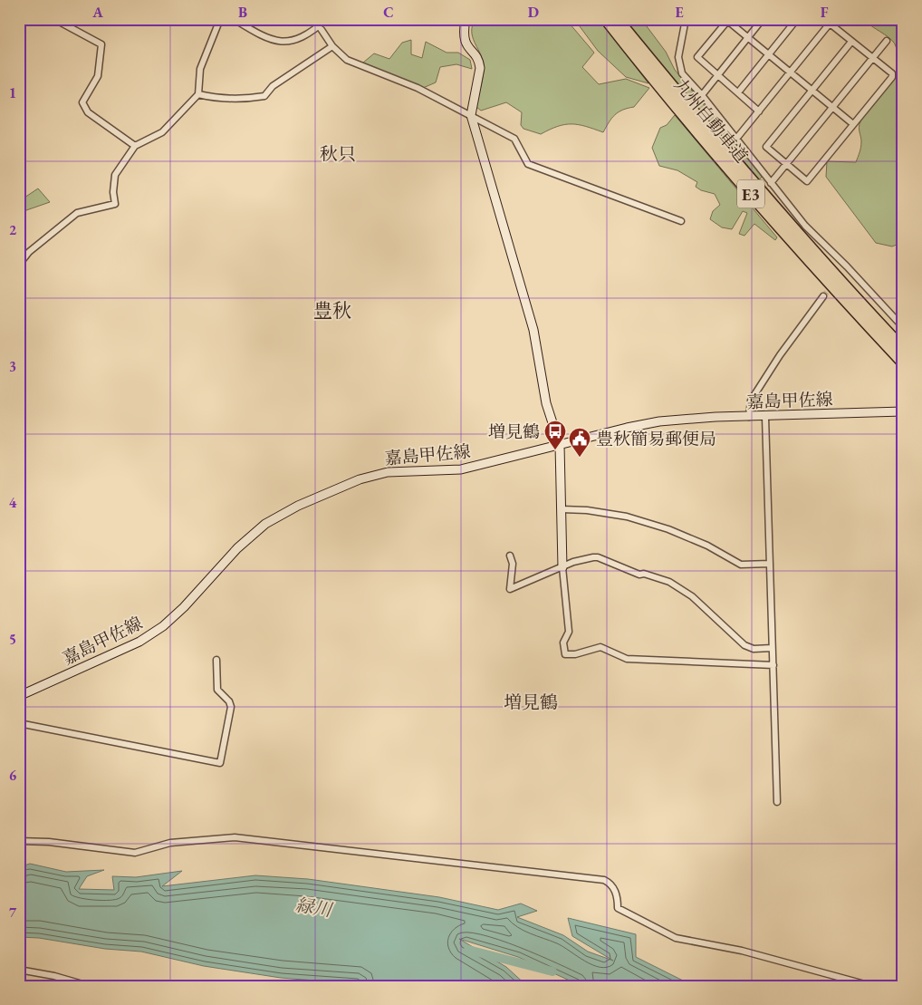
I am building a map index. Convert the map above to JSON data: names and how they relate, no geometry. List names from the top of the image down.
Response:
{
  "streets": {
    "highway": ["九州自動車道", "E3"],
    "main road": ["嘉島甲佐線"]
  },
  "districts": ["秋只", "豊秋", "増見鶴"],
  "water": ["緑川"],
  "places": {
    "bus stop": ["増見鶴"],
    "public building": ["豊秋簡易郵便局"]
  },
  "grid": {
    "columns": [
      "A",
      "B",
      "C",
      "D",
      "E",
      "F"
    ],
    "rows": [
      "1",
      "2",
      "3",
      "4",
      "5",
      "6",
      "7"
    ]
  }
}
